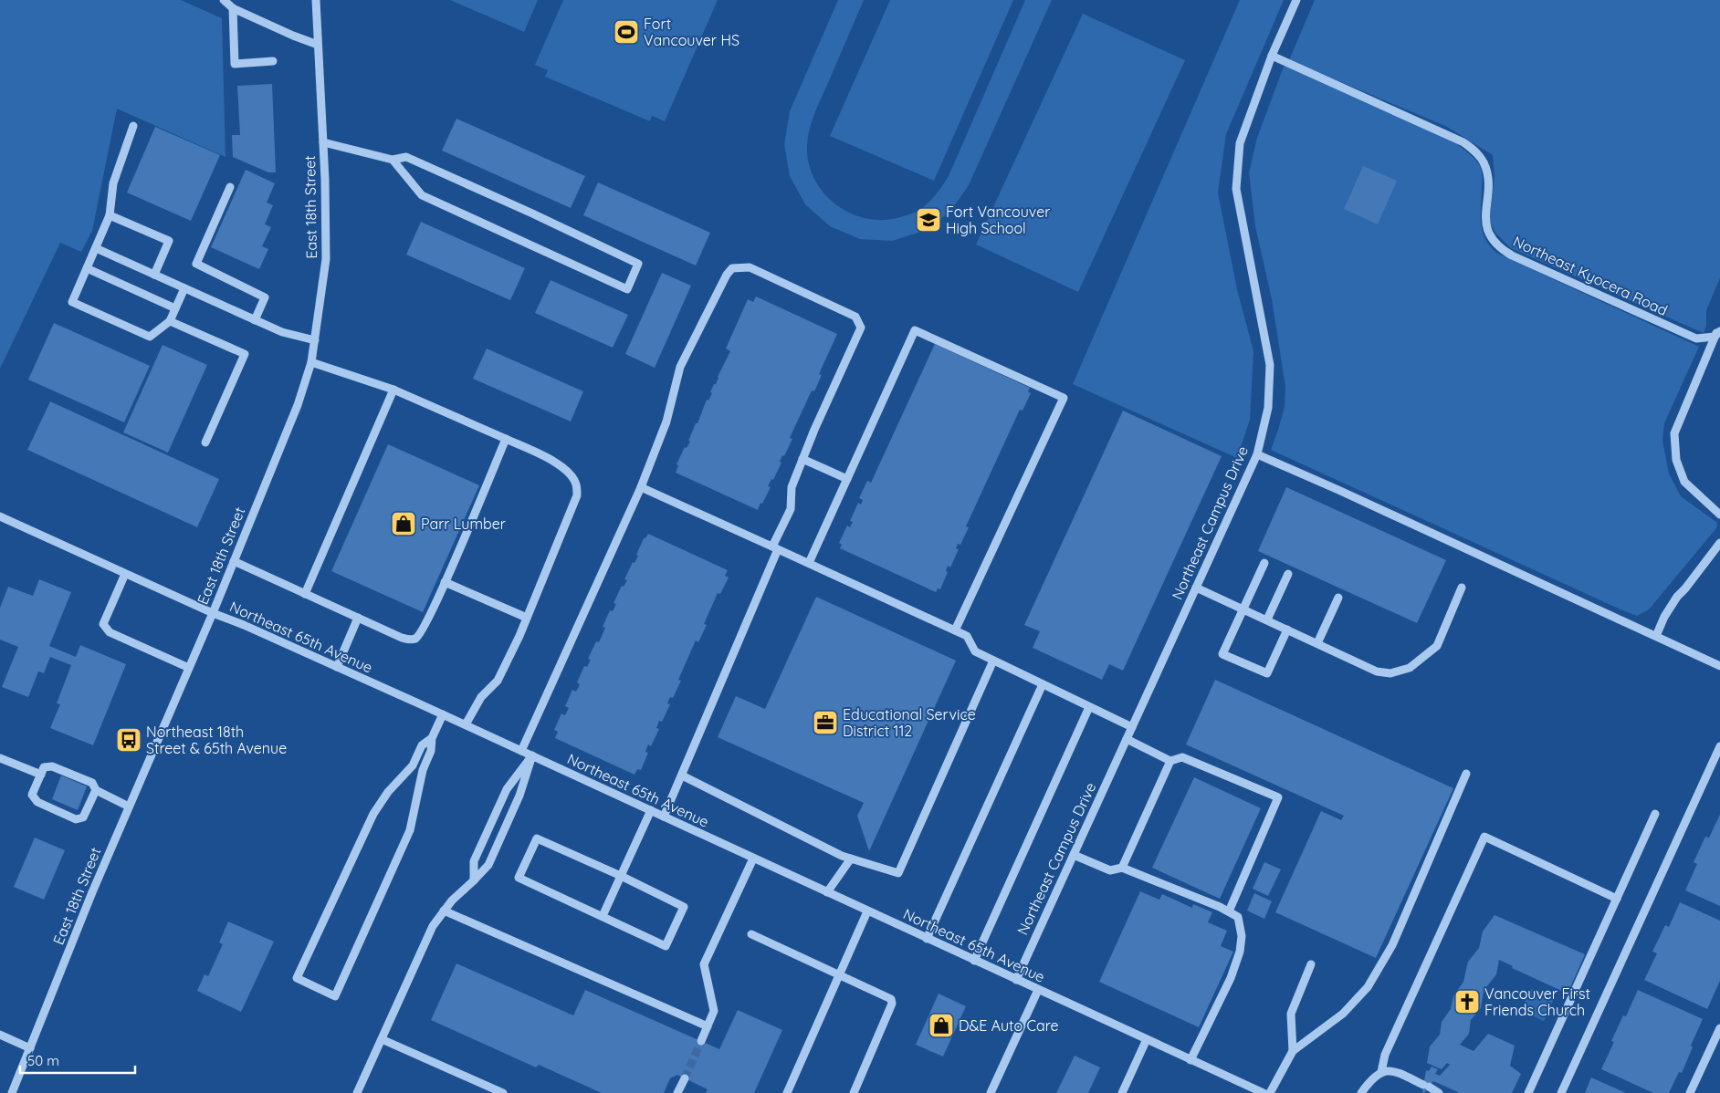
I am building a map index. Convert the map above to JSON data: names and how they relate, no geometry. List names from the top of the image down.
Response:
{
  "streets": {
    "street": [
      "East 18th Street",
      "Northeast Kyocera Road",
      "Northeast Campus Drive",
      "Northeast 65th Avenue"
    ]
  },
  "crossings": [
    ["East 18th Street", "Northeast 65th Avenue"],
    ["Northeast Kyocera Road", "Northeast Campus Drive"],
    ["Northeast Campus Drive", "Northeast 65th Avenue"]
  ],
  "places": {
    "sports": ["Fort Vancouver HS"],
    "school or university": ["Fort Vancouver High School"],
    "shop": ["Parr Lumber", "D&E Auto Care"],
    "office": ["Educational Service District 112"],
    "bus stop": ["Northeast 18th Street & 65th Avenue"],
    "church": ["Vancouver First Friends Church"]
  },
  "scale_bar": "50 m"
}
